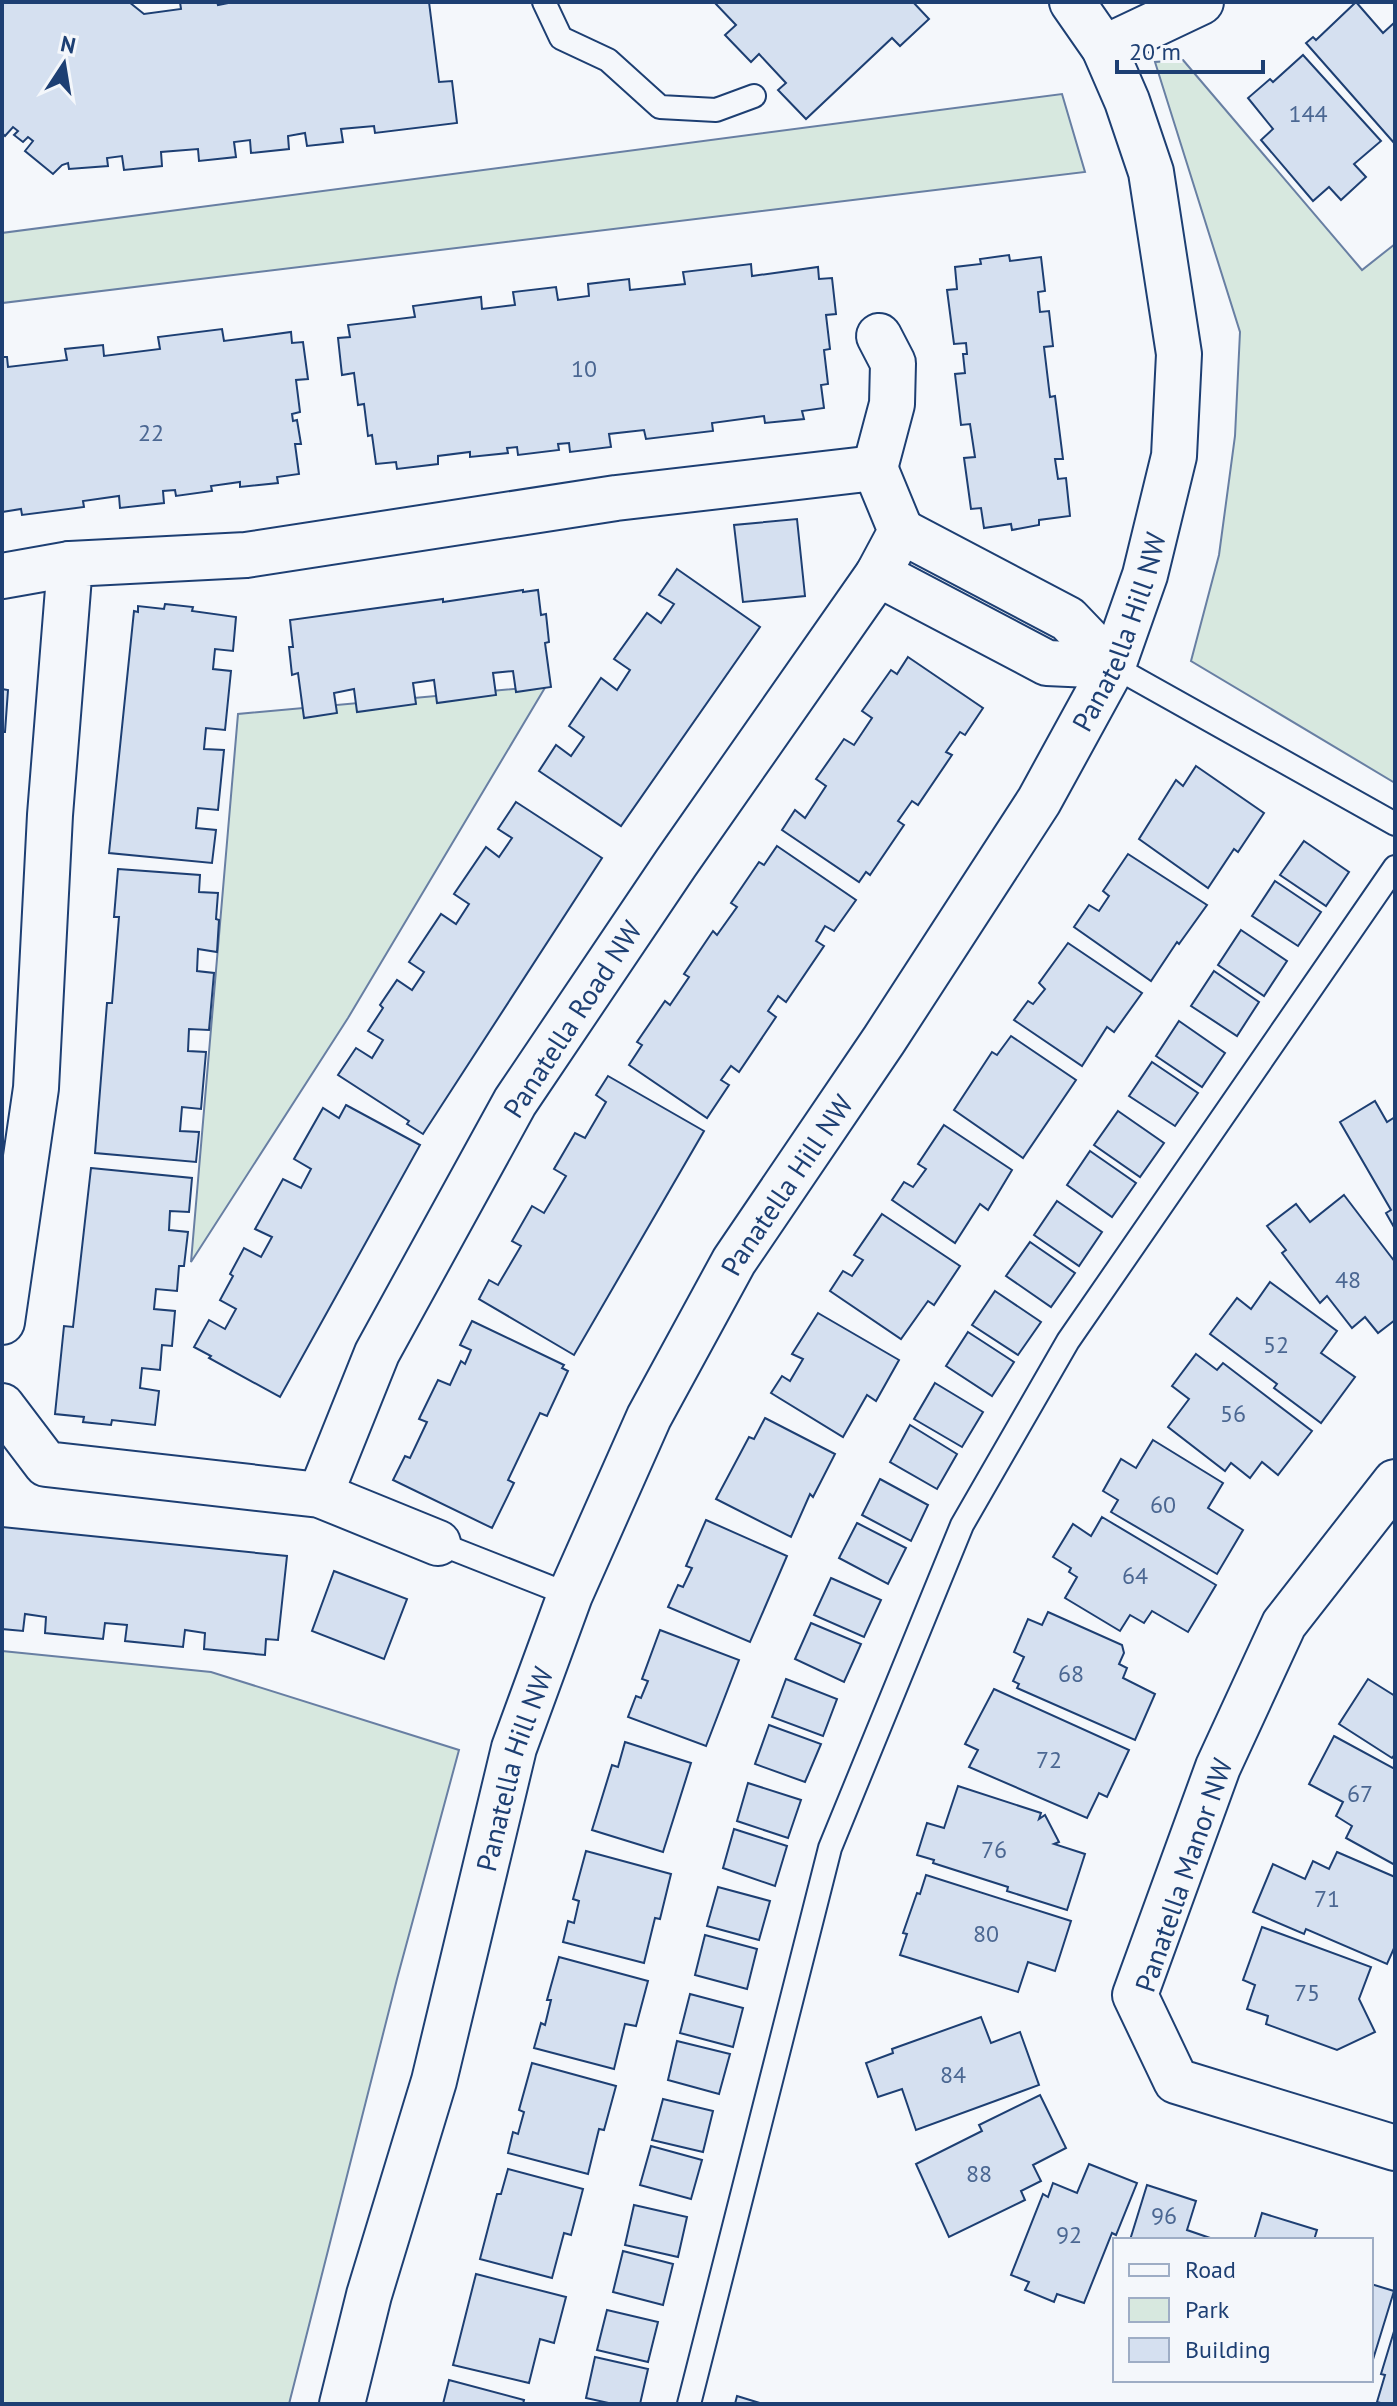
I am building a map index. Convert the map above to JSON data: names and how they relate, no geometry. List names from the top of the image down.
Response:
{
  "streets": {
    "street": ["Panatella Hill NW", "Panatella Road NW", "Panatella Manor NW"]
  },
  "house_numbers": [
    "144",
    "10",
    "22",
    "48",
    "52",
    "56",
    "60",
    "64",
    "68",
    "72",
    "67",
    "76",
    "71",
    "80",
    "75",
    "84",
    "88",
    "96",
    "92"
  ],
  "legend": ["Road", "Park", "Building"],
  "scale_bar": "20 m",
  "north": "top"
}
